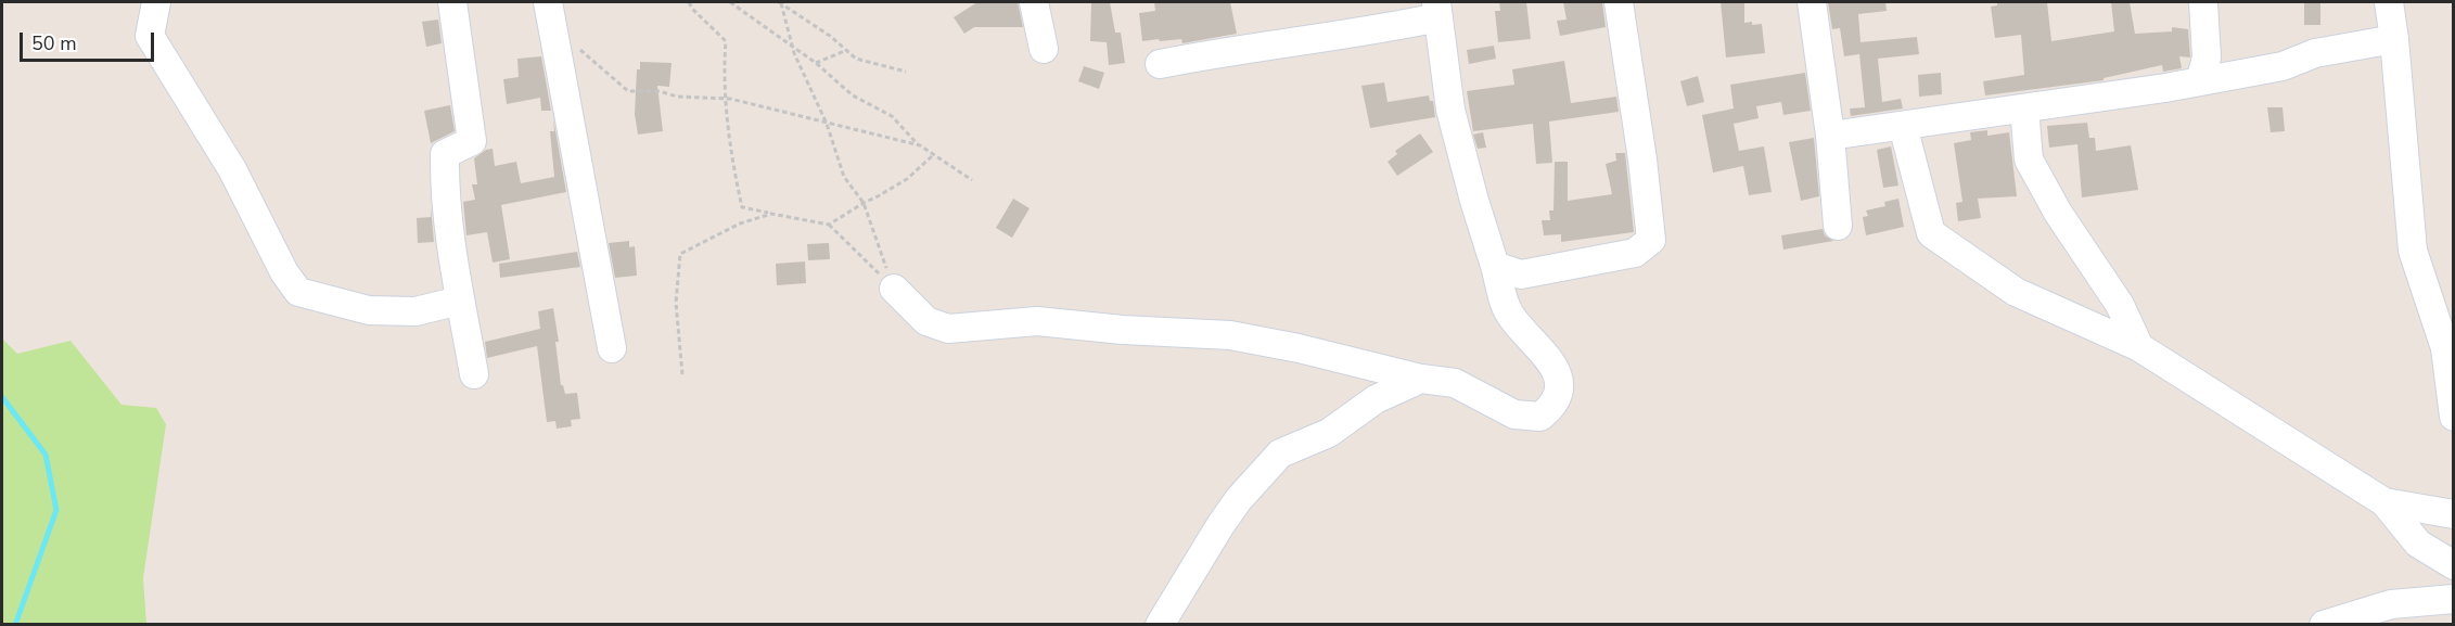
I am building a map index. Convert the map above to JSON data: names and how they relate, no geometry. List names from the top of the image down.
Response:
{
  "scale_bar": "50 m"
}
